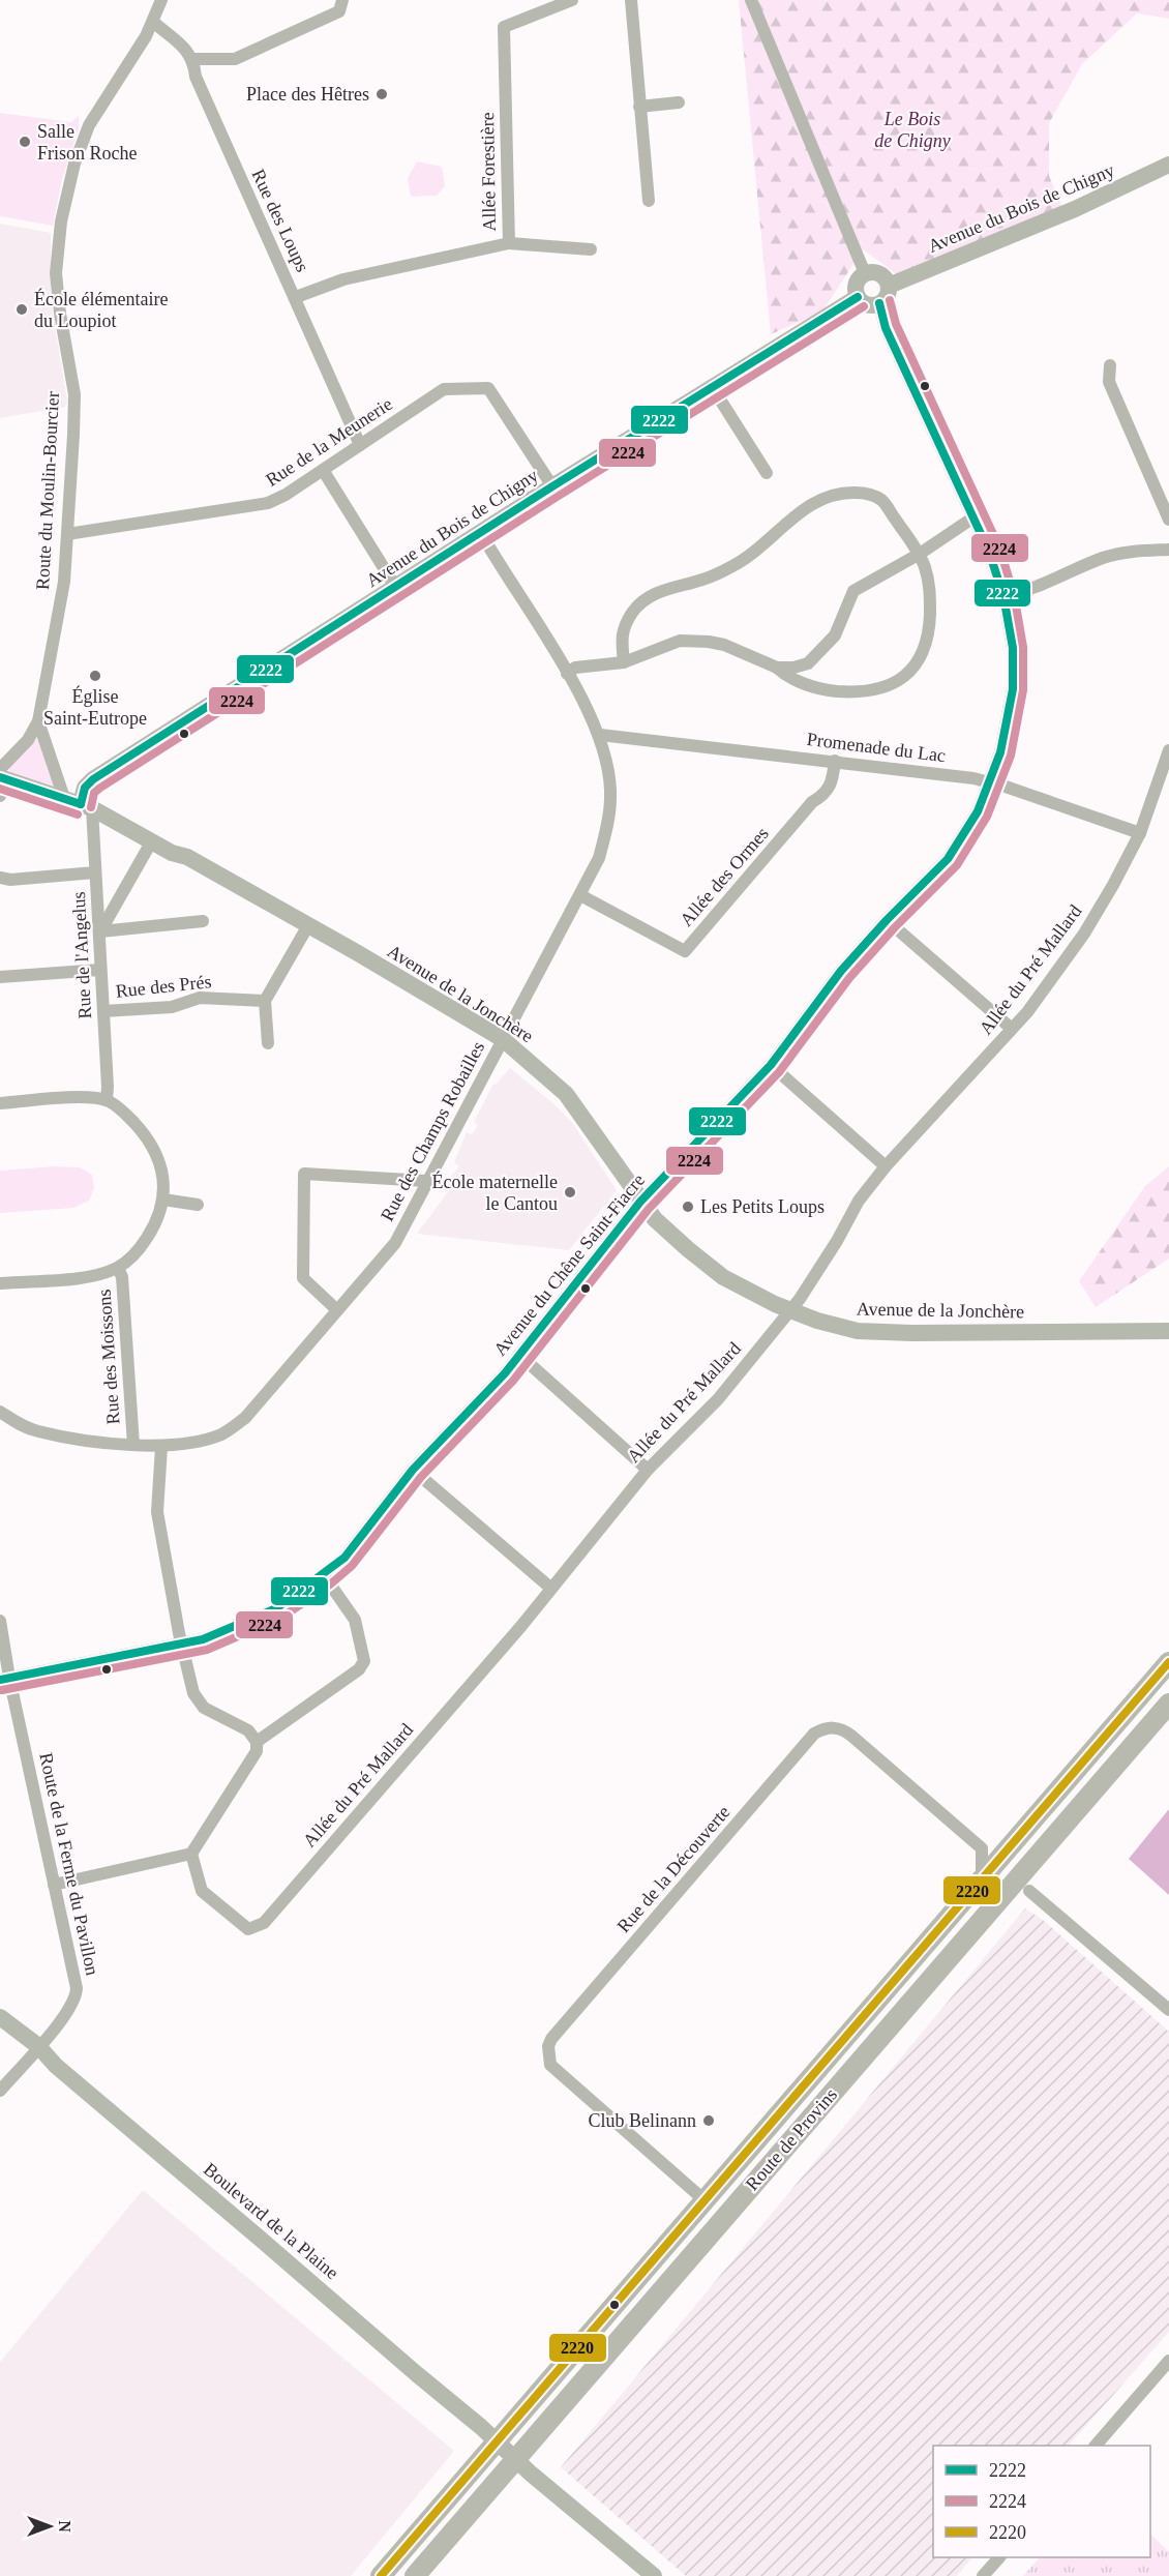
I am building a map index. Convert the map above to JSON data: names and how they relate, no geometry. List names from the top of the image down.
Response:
{
  "streets": {
    "main road": [
      "Avenue du Bois de Chigny",
      "Avenue de la Jonchère",
      "Route de Provins",
      "Boulevard de la Plaine"
    ],
    "street": [
      "Allée Forestière",
      "Rue des Loups",
      "Rue de la Meunerie",
      "Route du Moulin-Bourcier",
      "Promenade du Lac",
      "Allée des Ormes",
      "Rue de l'Angelus",
      "Allée du Pré Mallard",
      "Rue des Prés",
      "Rue des Champs Robailles",
      "Avenue du Chêne Saint-Fiacre",
      "Rue des Moissons",
      "Route de la Ferme du Pavillon",
      "Rue de la Découverte"
    ]
  },
  "crossings": [
    ["Allée Forestière", "Rue des Loups"],
    ["Avenue du Bois de Chigny", "Rue de la Meunerie"],
    ["Avenue du Bois de Chigny", "Rue de l'Angelus"],
    ["Avenue du Bois de Chigny", "Avenue de la Jonchère"],
    ["Avenue du Bois de Chigny", "Rue des Champs Robailles"],
    ["Avenue du Bois de Chigny", "Avenue du Chêne Saint-Fiacre"],
    ["Rue des Loups", "Rue de la Meunerie"],
    ["Rue de la Meunerie", "Route du Moulin-Bourcier"],
    ["Route du Moulin-Bourcier", "Rue de l'Angelus"],
    ["Route du Moulin-Bourcier", "Avenue de la Jonchère"],
    ["Promenade du Lac", "Allée des Ormes"],
    ["Promenade du Lac", "Allée du Pré Mallard"],
    ["Promenade du Lac", "Rue des Champs Robailles"],
    ["Promenade du Lac", "Avenue du Chêne Saint-Fiacre"],
    ["Allée des Ormes", "Rue des Champs Robailles"],
    ["Rue de l'Angelus", "Rue des Prés"],
    ["Rue de l'Angelus", "Avenue de la Jonchère"],
    ["Allée du Pré Mallard", "Avenue de la Jonchère"],
    ["Avenue de la Jonchère", "Rue des Champs Robailles"],
    ["Avenue de la Jonchère", "Avenue du Chêne Saint-Fiacre"],
    ["Rue des Champs Robailles", "Rue des Moissons"],
    ["Avenue du Chêne Saint-Fiacre", "Route de la Ferme du Pavillon"],
    ["Route de la Ferme du Pavillon", "Boulevard de la Plaine"],
    ["Rue de la Découverte", "Route de Provins"],
    ["Route de Provins", "Boulevard de la Plaine"]
  ],
  "parks": ["Le Bois de Chigny"],
  "places": [
    "Place des Hêtres",
    "Salle Frison Roche",
    "École élémentaire du Loupiot",
    "Église Saint-Eutrope",
    "École maternelle le Cantou",
    "Les Petits Loups",
    "Club Belinann"
  ],
  "lines": ["transit line 2222", "transit line 2224", "transit line 2220"],
  "legend": ["2222", "2224", "2220"],
  "north": "right"
}
